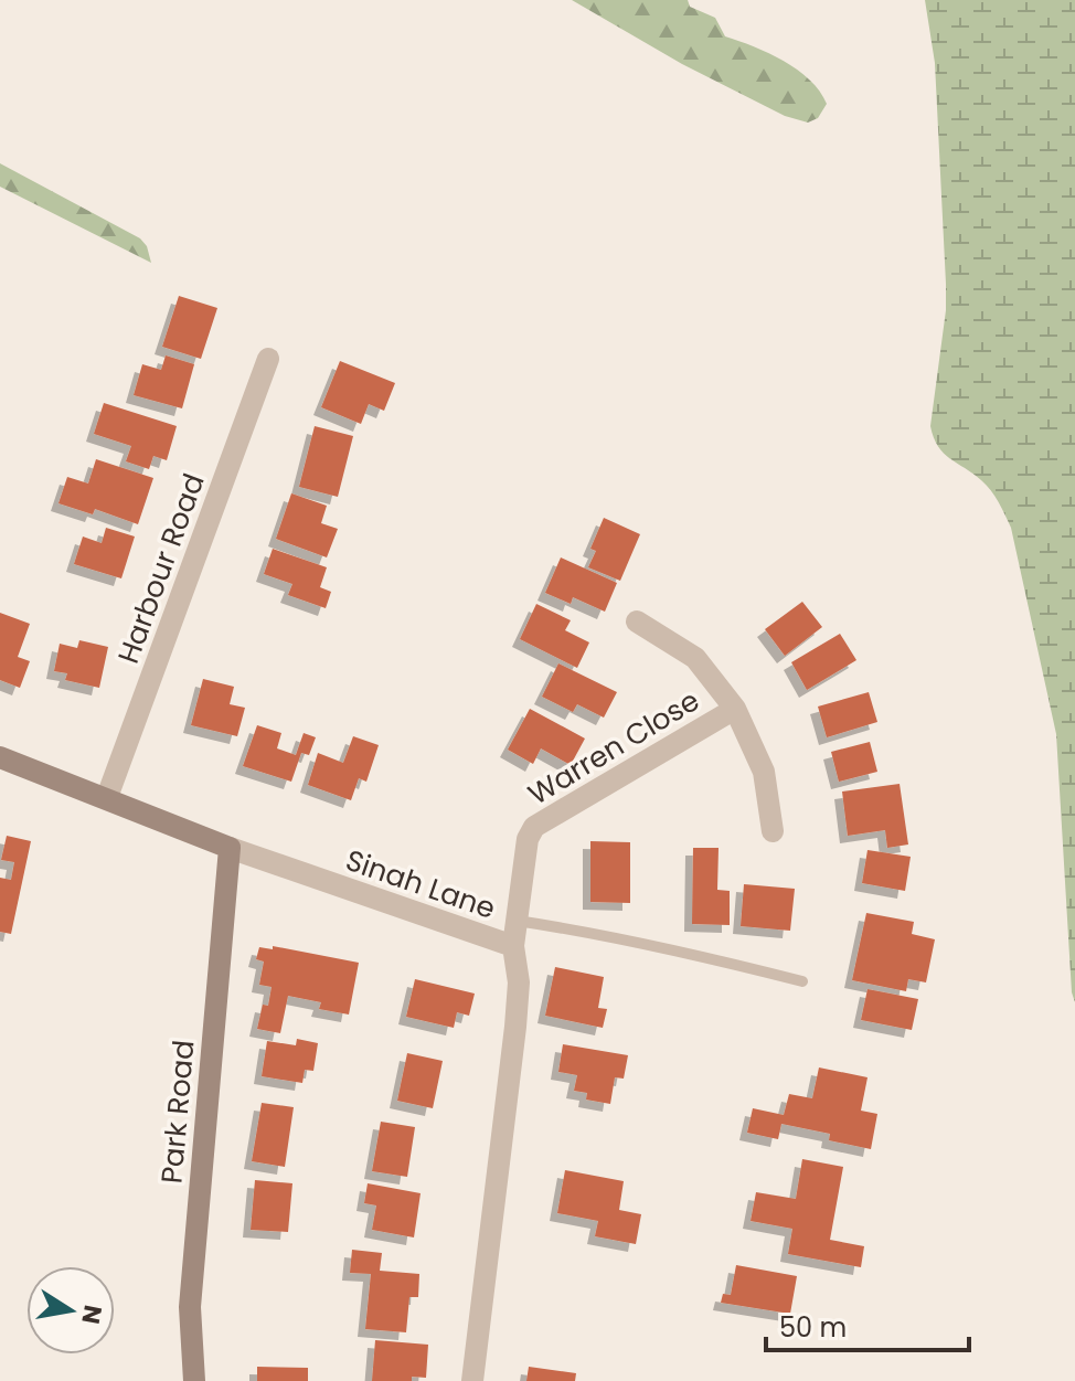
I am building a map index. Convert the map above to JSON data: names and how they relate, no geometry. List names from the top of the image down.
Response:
{
  "streets": {
    "street": [
      "Harbour Road",
      "Warren Close",
      "Sinah Lane",
      "Park Road"
    ]
  },
  "crossings": [
    ["Harbour Road", "Sinah Lane"],
    ["Warren Close", "Sinah Lane"],
    ["Sinah Lane", "Park Road"]
  ],
  "scale_bar": "50 m",
  "north": "right"
}
